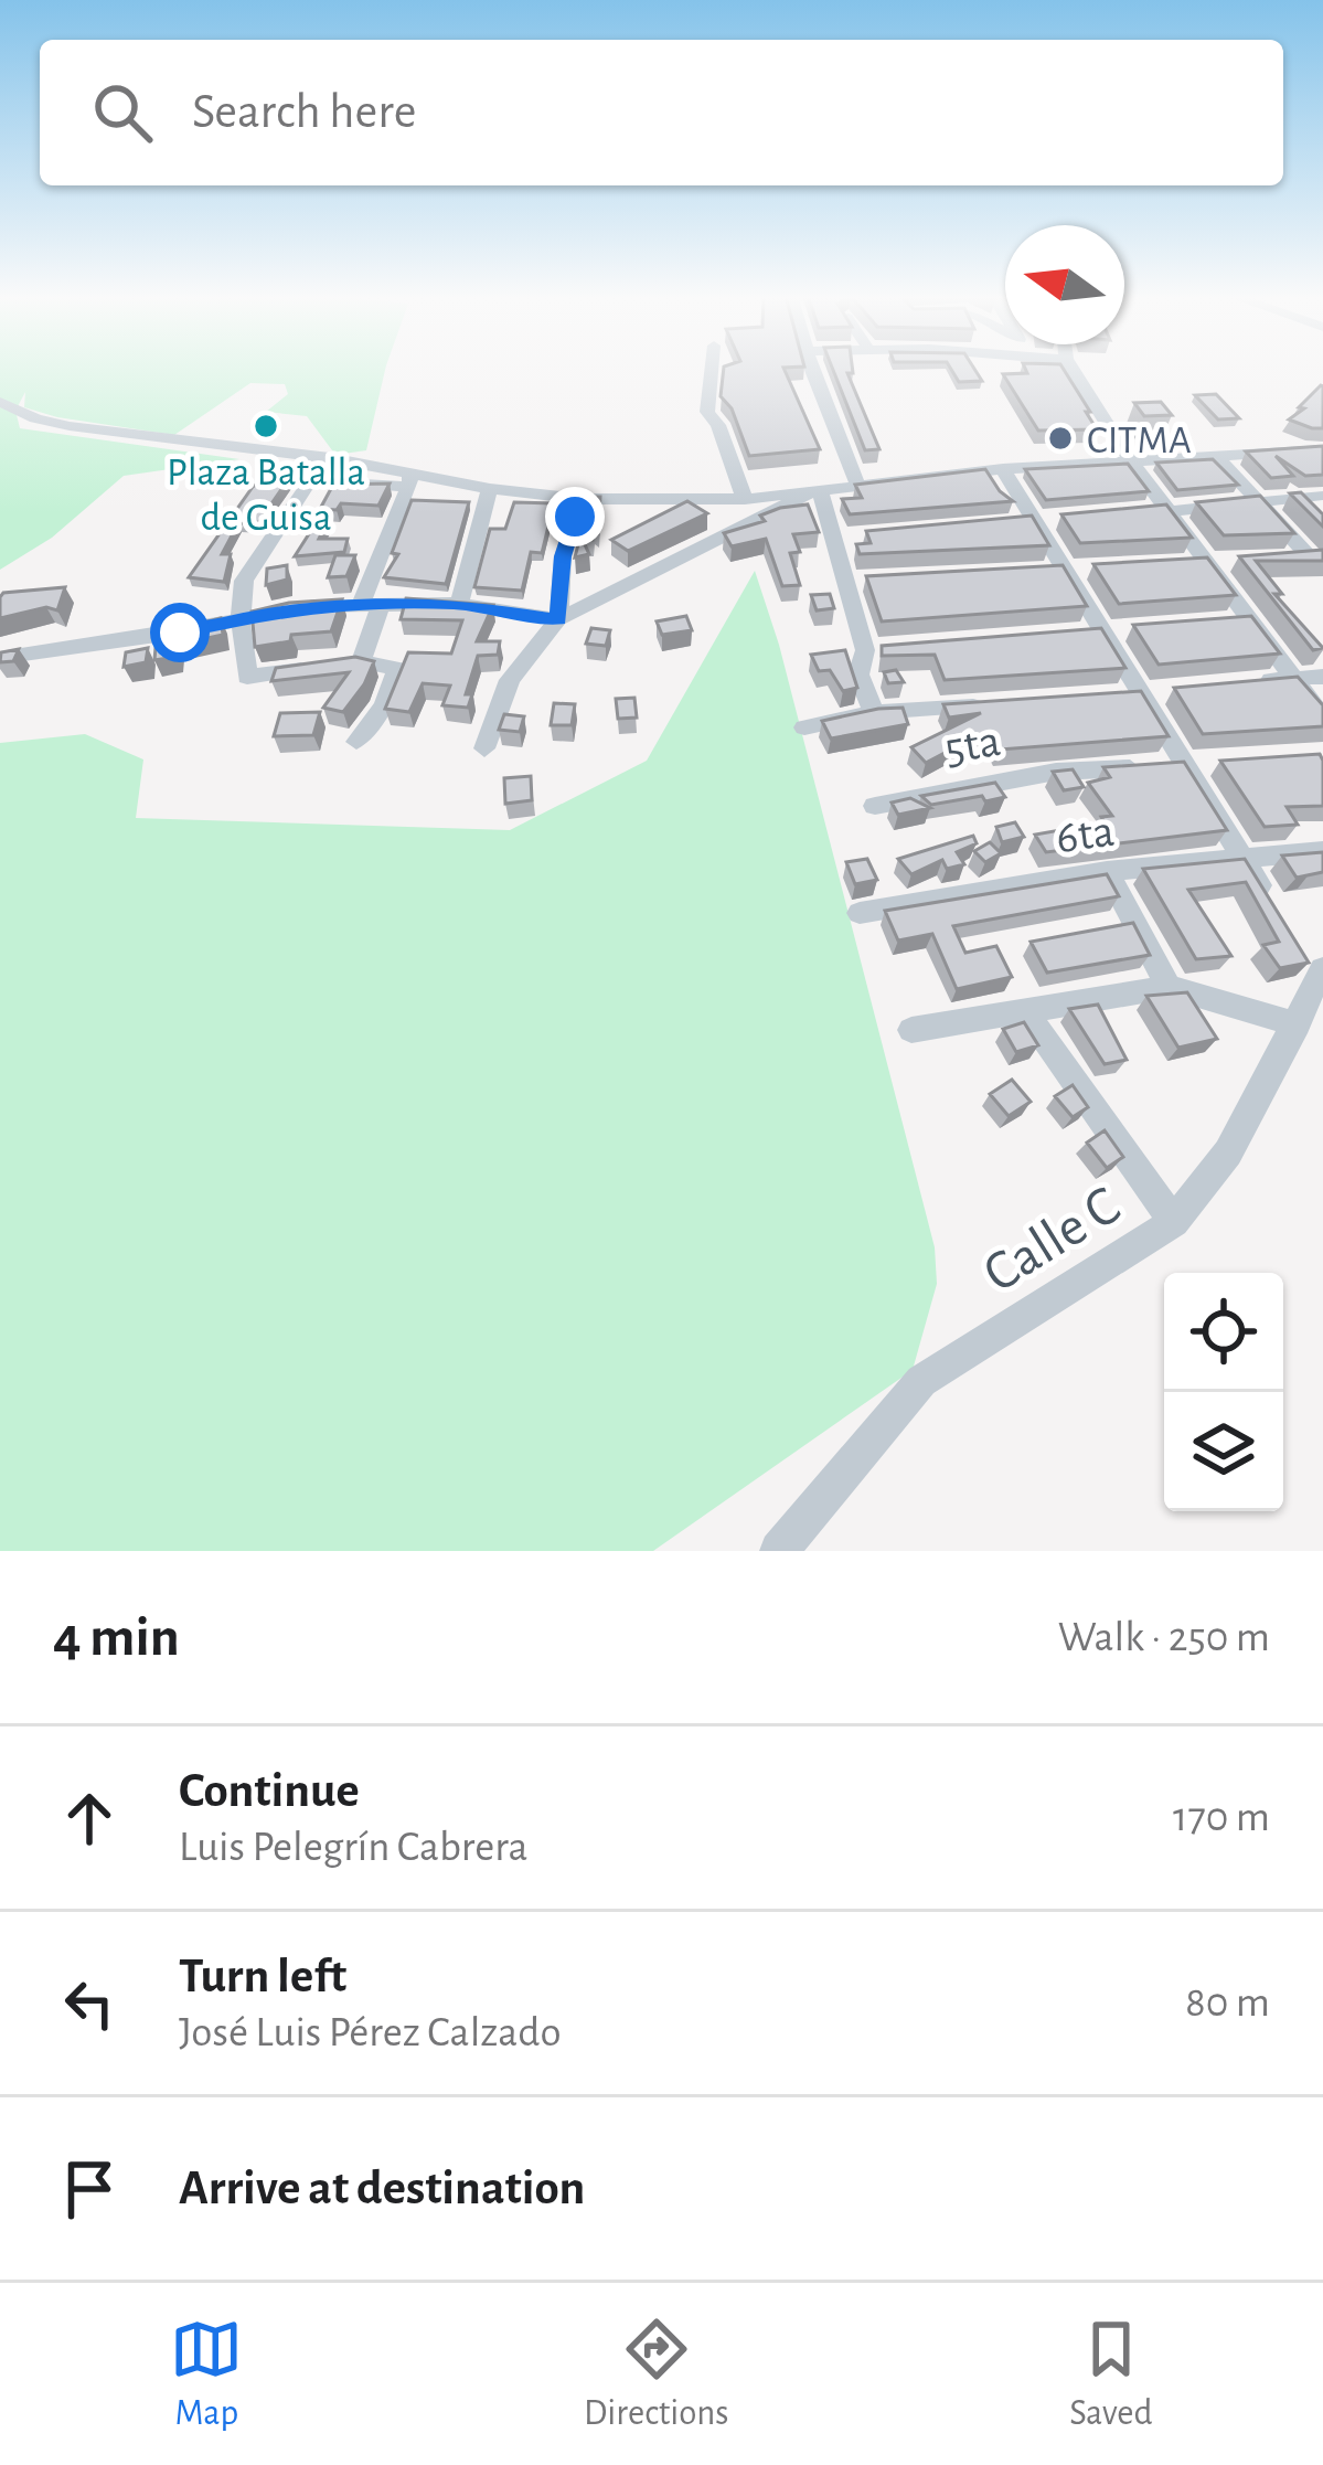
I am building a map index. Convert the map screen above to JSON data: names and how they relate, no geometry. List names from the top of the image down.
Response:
{
  "streets": {
    "street": ["5ta", "6ta", "Calle C"]
  },
  "places": ["Plaza Batalla de Guisa", "CITMA"],
  "north": "left",
  "page": {
    "search": "Search here",
    "heading": ["4 min", "Walk · 250 m"],
    "list": [
      ["Continue", "Luis Pelegrín Cabrera", "170 m"],
      ["Turn left", "José Luis Pérez Calzado", "80 m"],
      "Arrive at destination"
    ],
    "nav": ["Map", "Directions", "Saved"]
  }
}
